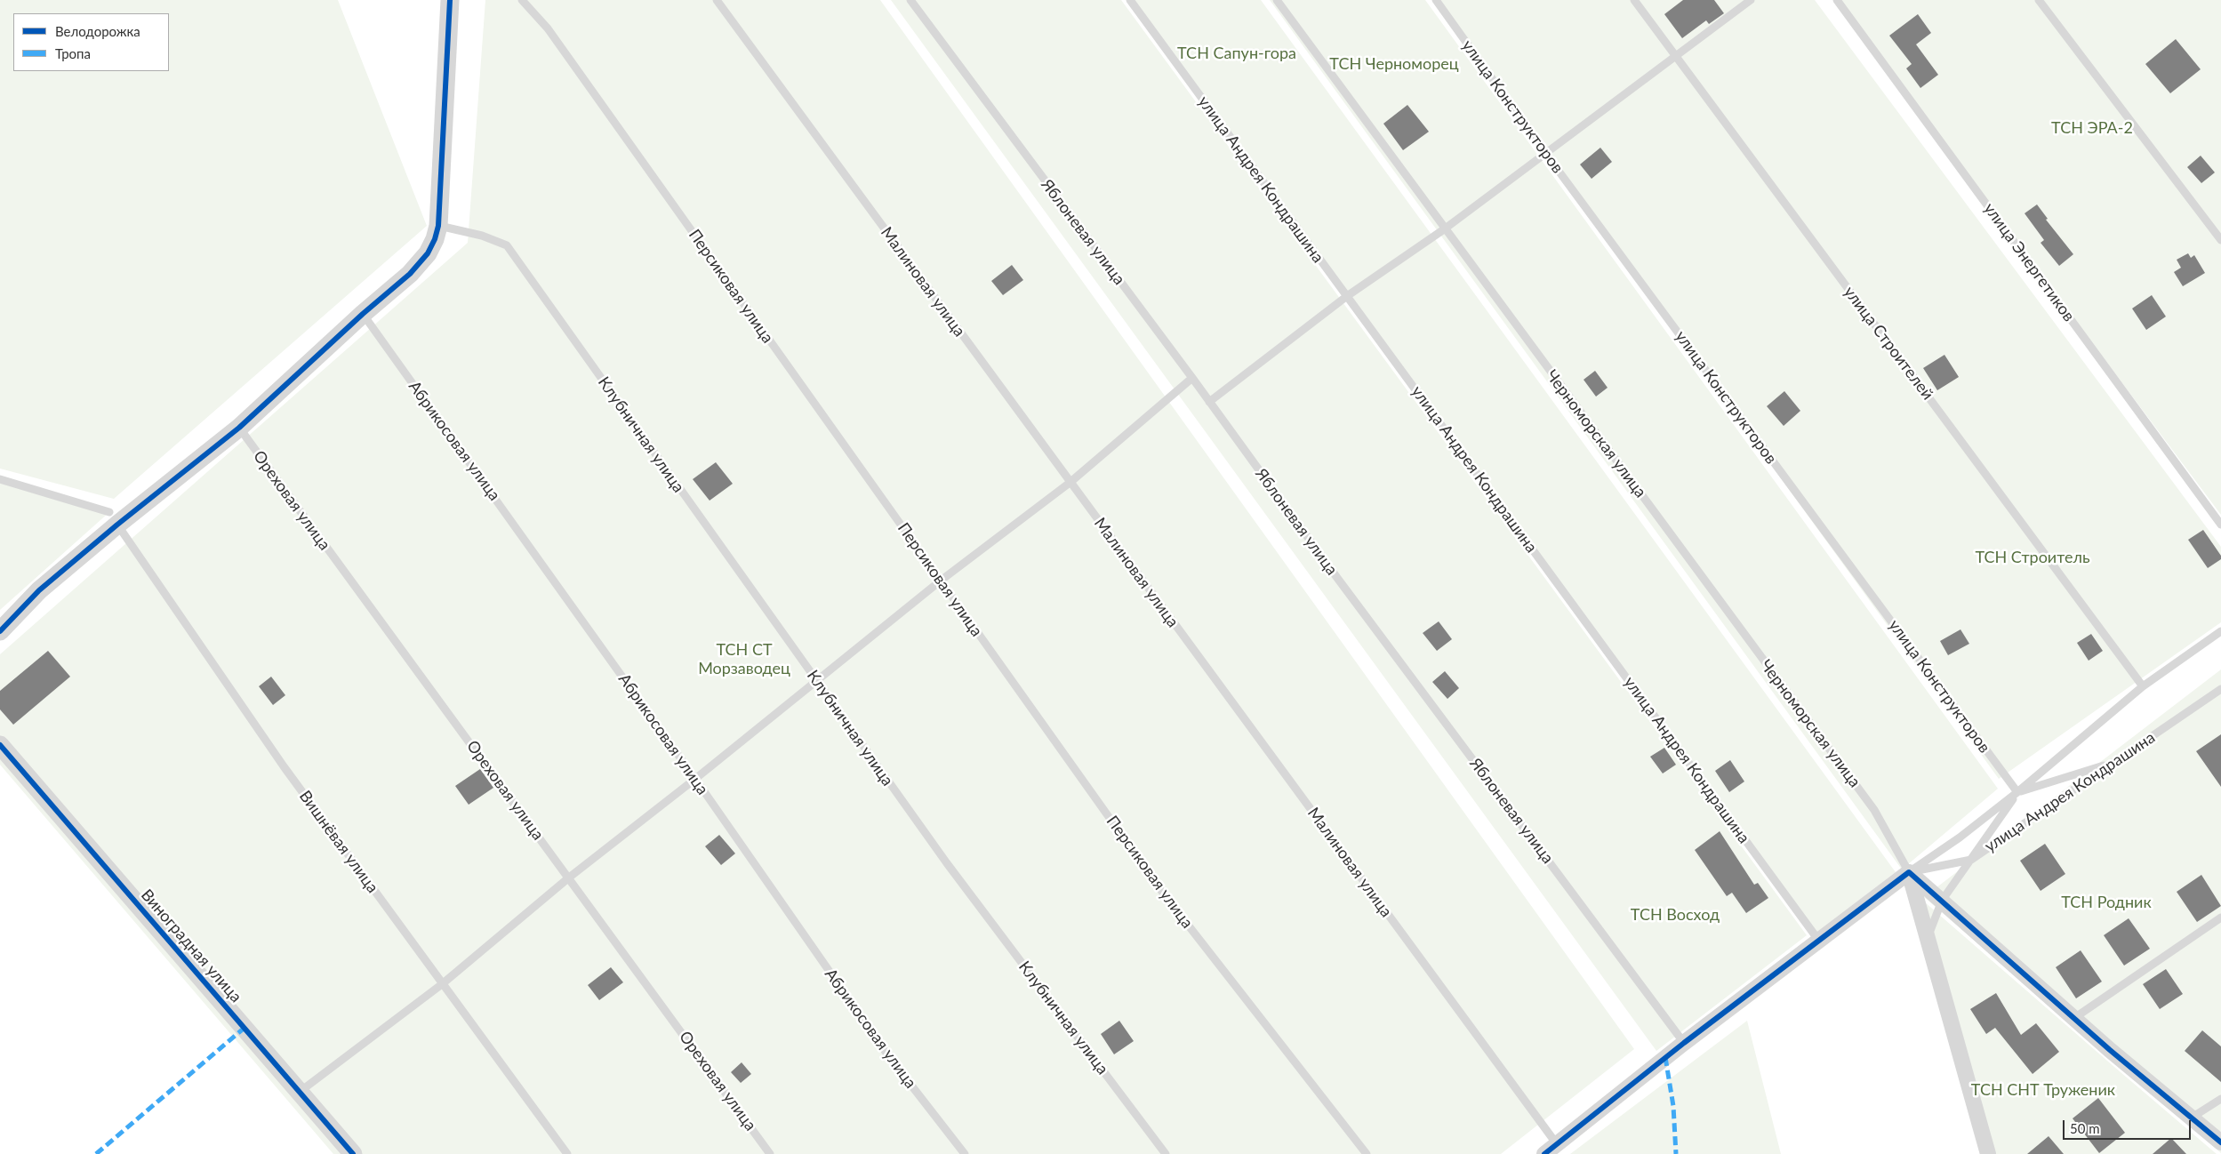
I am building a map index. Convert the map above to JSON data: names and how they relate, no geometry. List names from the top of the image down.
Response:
{
  "streets": {
    "street": ["Виноградная улица"],
    "lane": [
      "улица Конструкторов",
      "улица Андрея Кондрашина",
      "Яблоневая улица",
      "улица Энергетиков",
      "Малиновая улица",
      "Персиковая улица",
      "улица Строителей",
      "Черноморская улица",
      "Клубничная улица",
      "Абрикосовая улица",
      "Ореховая улица",
      "Вишнёвая улица"
    ]
  },
  "crossings": [
    ["улица Андрея Кондрашина", "Черноморская улица"]
  ],
  "parks": [
    "ТСН Сапун-гора",
    "ТСН Черноморец",
    "ТСН ЭРА-2",
    "ТСН Строитель",
    "ТСН СТ Морзаводец",
    "ТСН Родник",
    "ТСН Восход",
    "ТСН СНТ Труженик"
  ],
  "legend": ["Велодорожка", "Тропа"],
  "scale_bar": "50 m"
}
